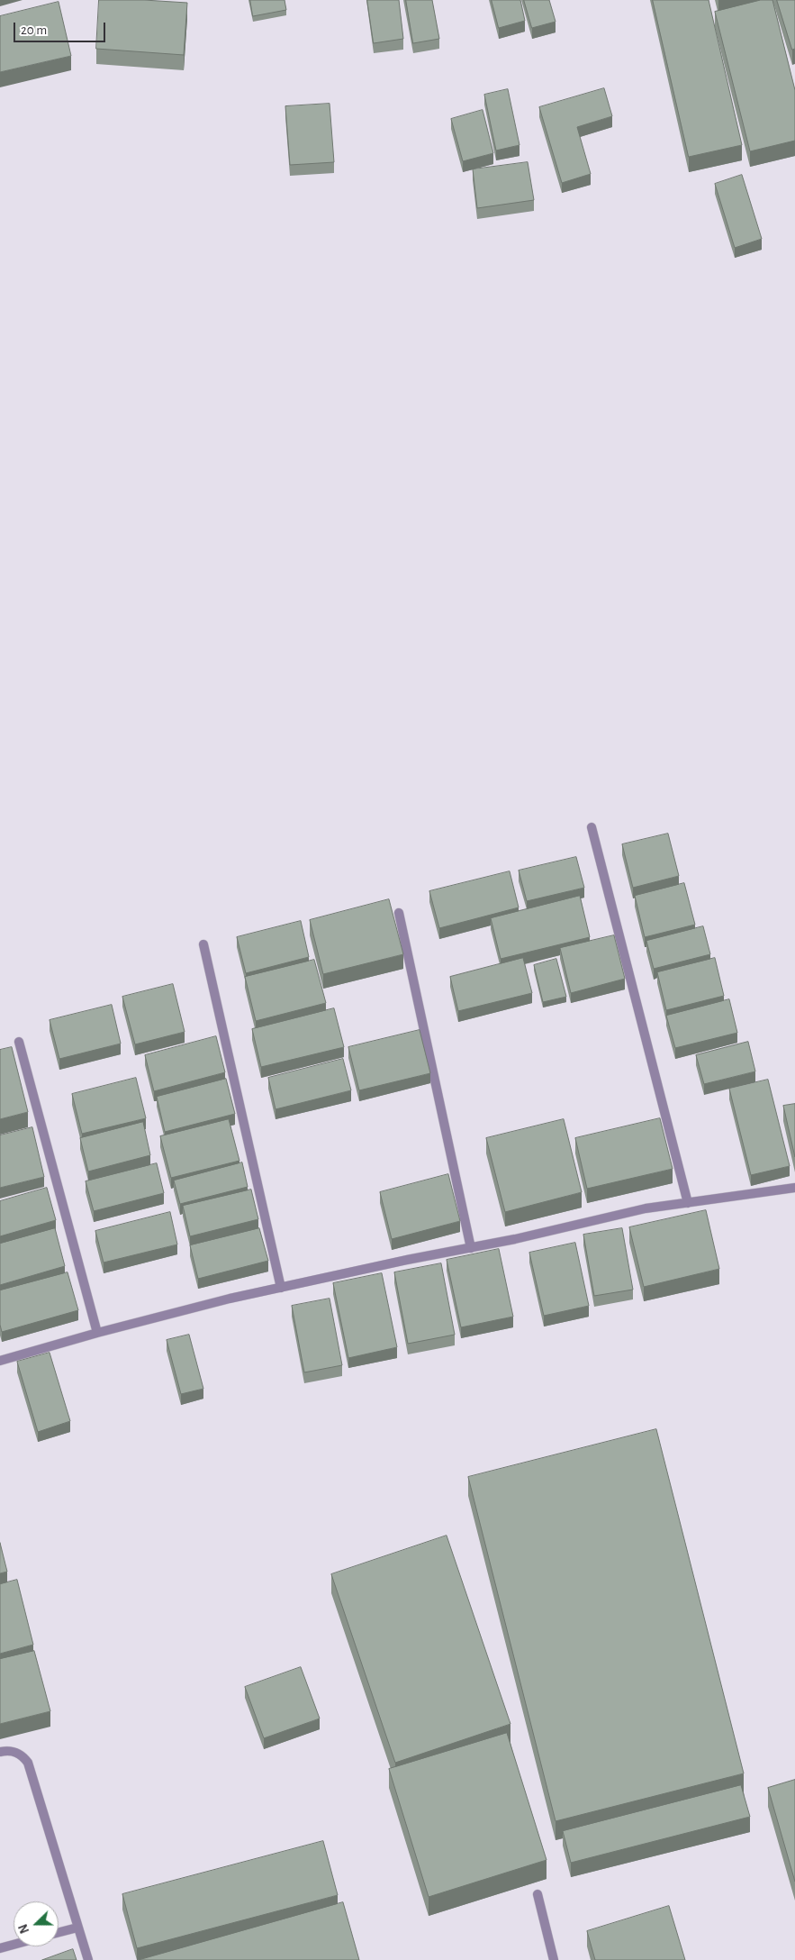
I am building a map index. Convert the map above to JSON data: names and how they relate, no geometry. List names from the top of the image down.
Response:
{
  "scale_bar": "20 m",
  "north": "left"
}
